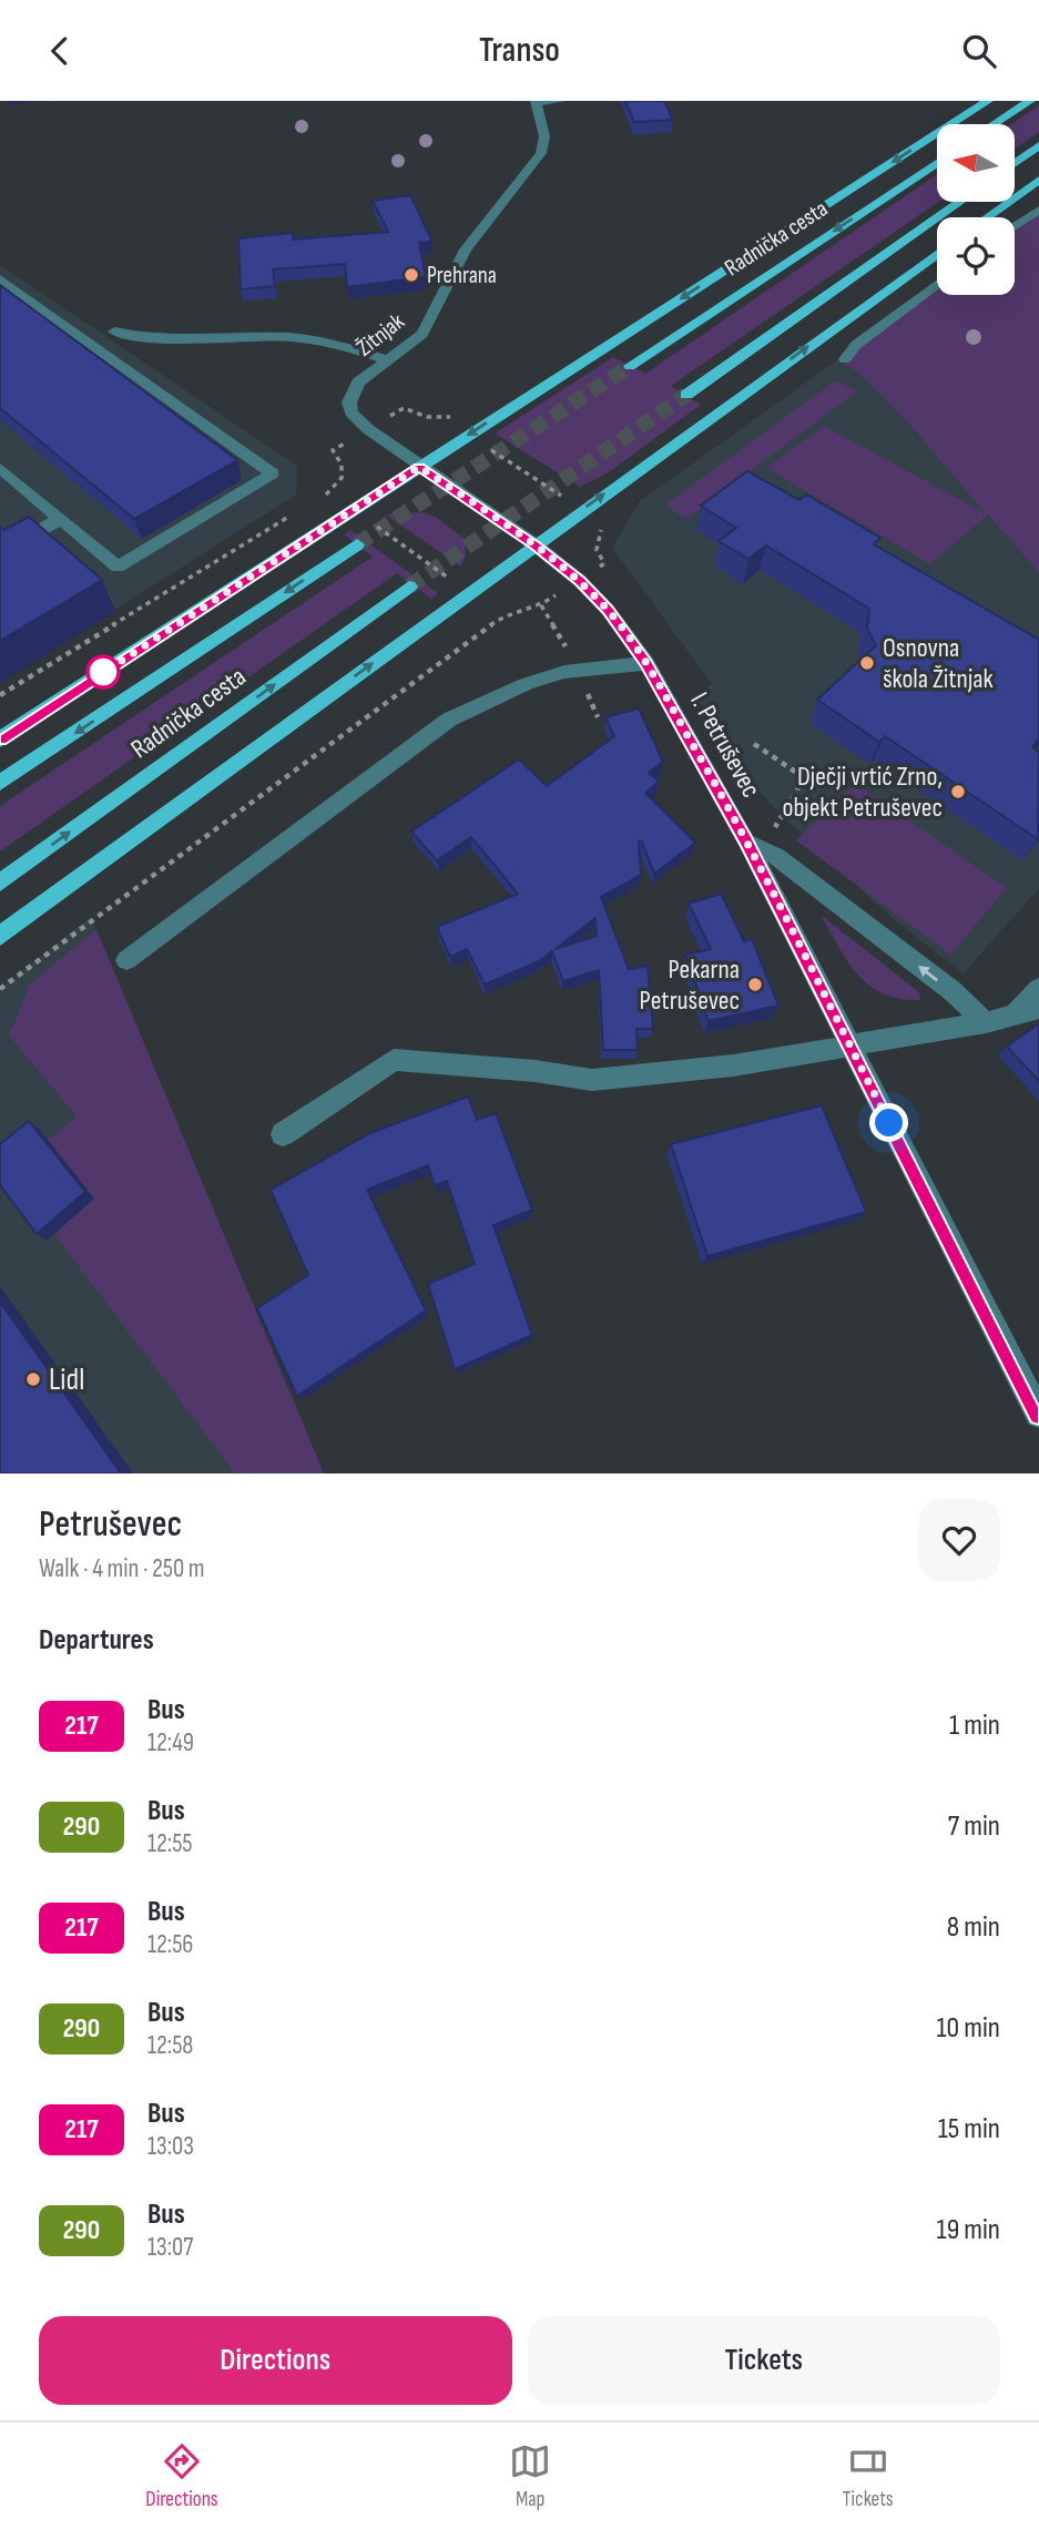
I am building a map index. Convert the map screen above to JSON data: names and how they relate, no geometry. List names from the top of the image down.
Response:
{
  "streets": {
    "main road": ["Radnička cesta"],
    "street": ["Žitnjak", "I. Petruševec"]
  },
  "crossings": [
    ["Žitnjak", "I. Petruševec"]
  ],
  "places": [
    "Prehrana",
    "Osnovna škola Žitnjak",
    "Dječji vrtić Zrno, objekt Petruševec",
    "Pekarna Petruševec",
    "Lidl"
  ],
  "lines": ["bus line 217"],
  "north": "left",
  "page": {
    "header": "Transo",
    "heading": [
      ["Petruševec", "Walk · 4 min · 250 m"],
      "Departures"
    ],
    "list": [
      {
        "mark": "217",
        "name": "Bus",
        "note": "12:49",
        "value": "1 min"
      },
      {
        "mark": "290",
        "name": "Bus",
        "note": "12:55",
        "value": "7 min"
      },
      {
        "mark": "217",
        "name": "Bus",
        "note": "12:56",
        "value": "8 min"
      },
      {
        "mark": "290",
        "name": "Bus",
        "note": "12:58",
        "value": "10 min"
      },
      {
        "mark": "217",
        "name": "Bus",
        "note": "13:03",
        "value": "15 min"
      },
      {
        "mark": "290",
        "name": "Bus",
        "note": "13:07",
        "value": "19 min"
      }
    ],
    "buttons": ["Directions", "Tickets"],
    "tabs": ["Directions", "Map", "Tickets"]
  }
}
